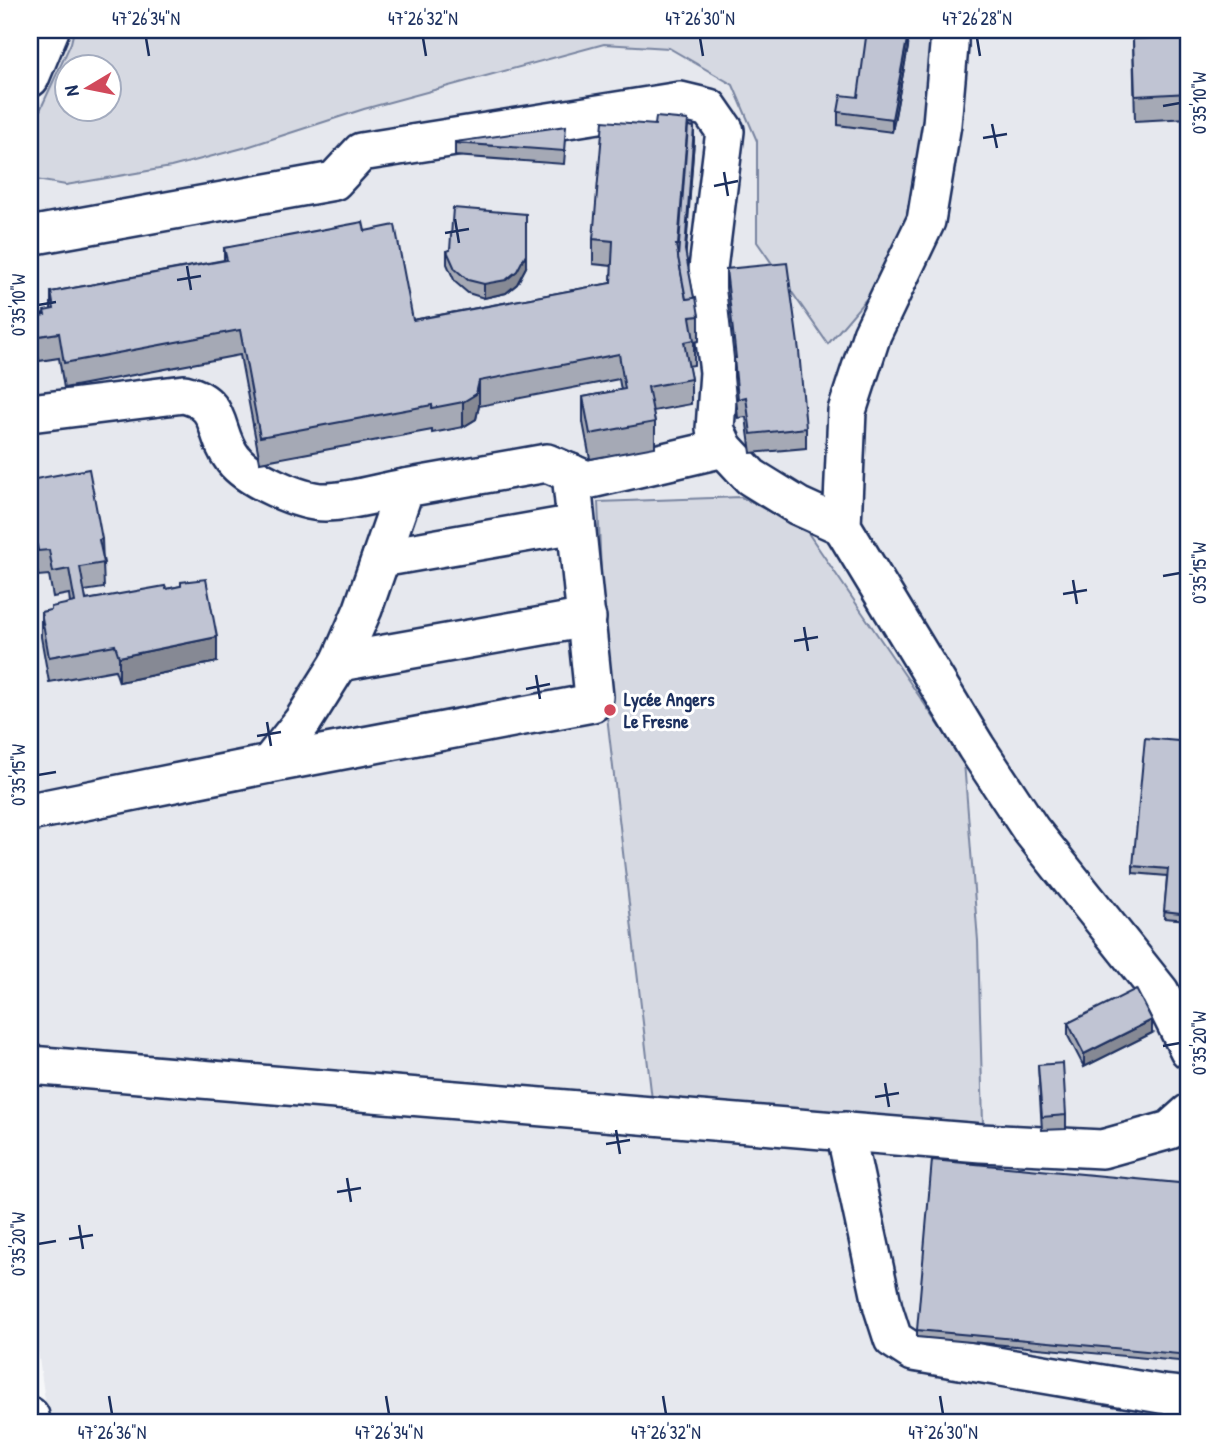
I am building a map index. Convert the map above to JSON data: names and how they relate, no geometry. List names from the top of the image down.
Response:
{
  "places": ["Lycée Angers Le Fresne"],
  "north": "left",
  "coordinates": [
    "47°26'34\"N",
    "47°26'32\"N",
    "47°26'30\"N",
    "47°26'28\"N",
    "0°35'10\"W",
    "0°35'15\"W",
    "0°35'20\"W",
    "47°26'36\"N"
  ]
}
